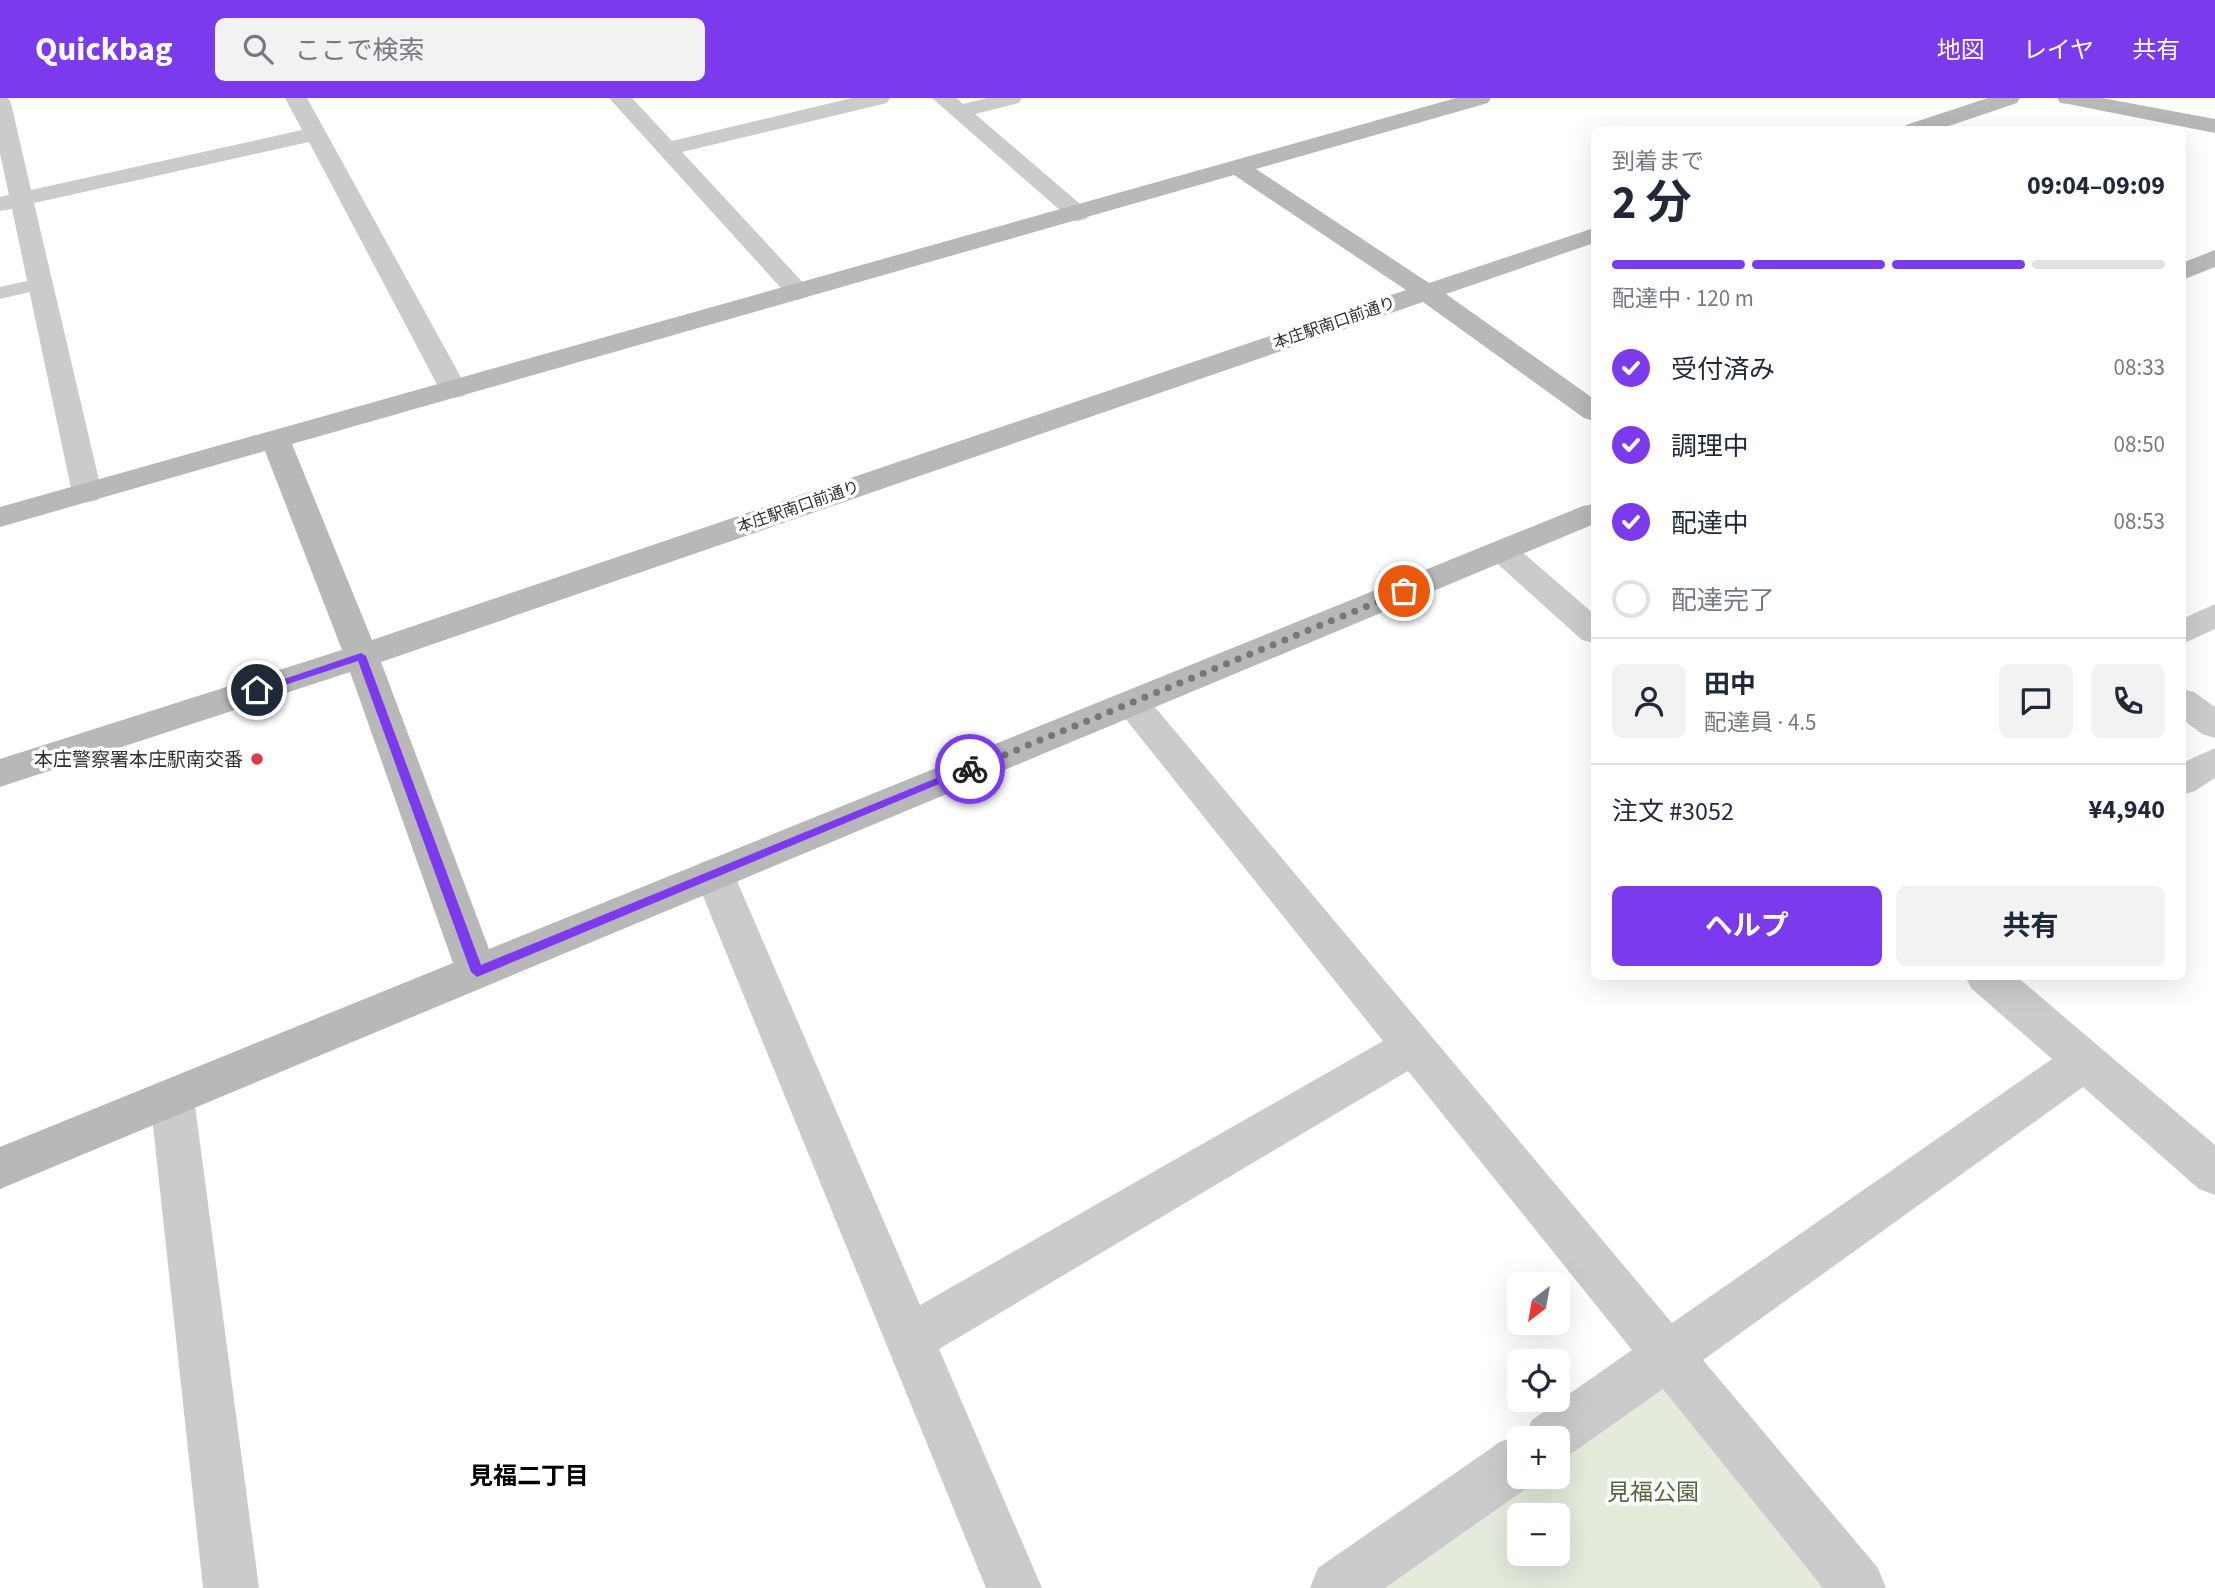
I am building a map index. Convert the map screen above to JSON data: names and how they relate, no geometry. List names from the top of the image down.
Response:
{
  "streets": {
    "street": ["本庄駅南口前通り"]
  },
  "districts": ["見福二丁目"],
  "parks": ["見福公園"],
  "places": ["本庄警察署本庄駅南交番"],
  "north": "bottom left",
  "page": {
    "header": "Quickbag",
    "search": "ここで検索",
    "nav": ["地図", "レイヤ", "共有"],
    "heading": ["2 分", "到着まで", "09:04–09:09"],
    "panel": [
      "田中",
      "配達員 · 4.5",
      "注文 #3052",
      "¥4,940"
    ],
    "bar": "配達中 · 120 m",
    "list": [
      ["受付済み", "08:33"],
      ["調理中", "08:50"],
      ["配達中", "08:53"],
      "配達完了"
    ],
    "buttons": ["ヘルプ", "共有"],
    "map_buttons": ["+", "−"]
  }
}
